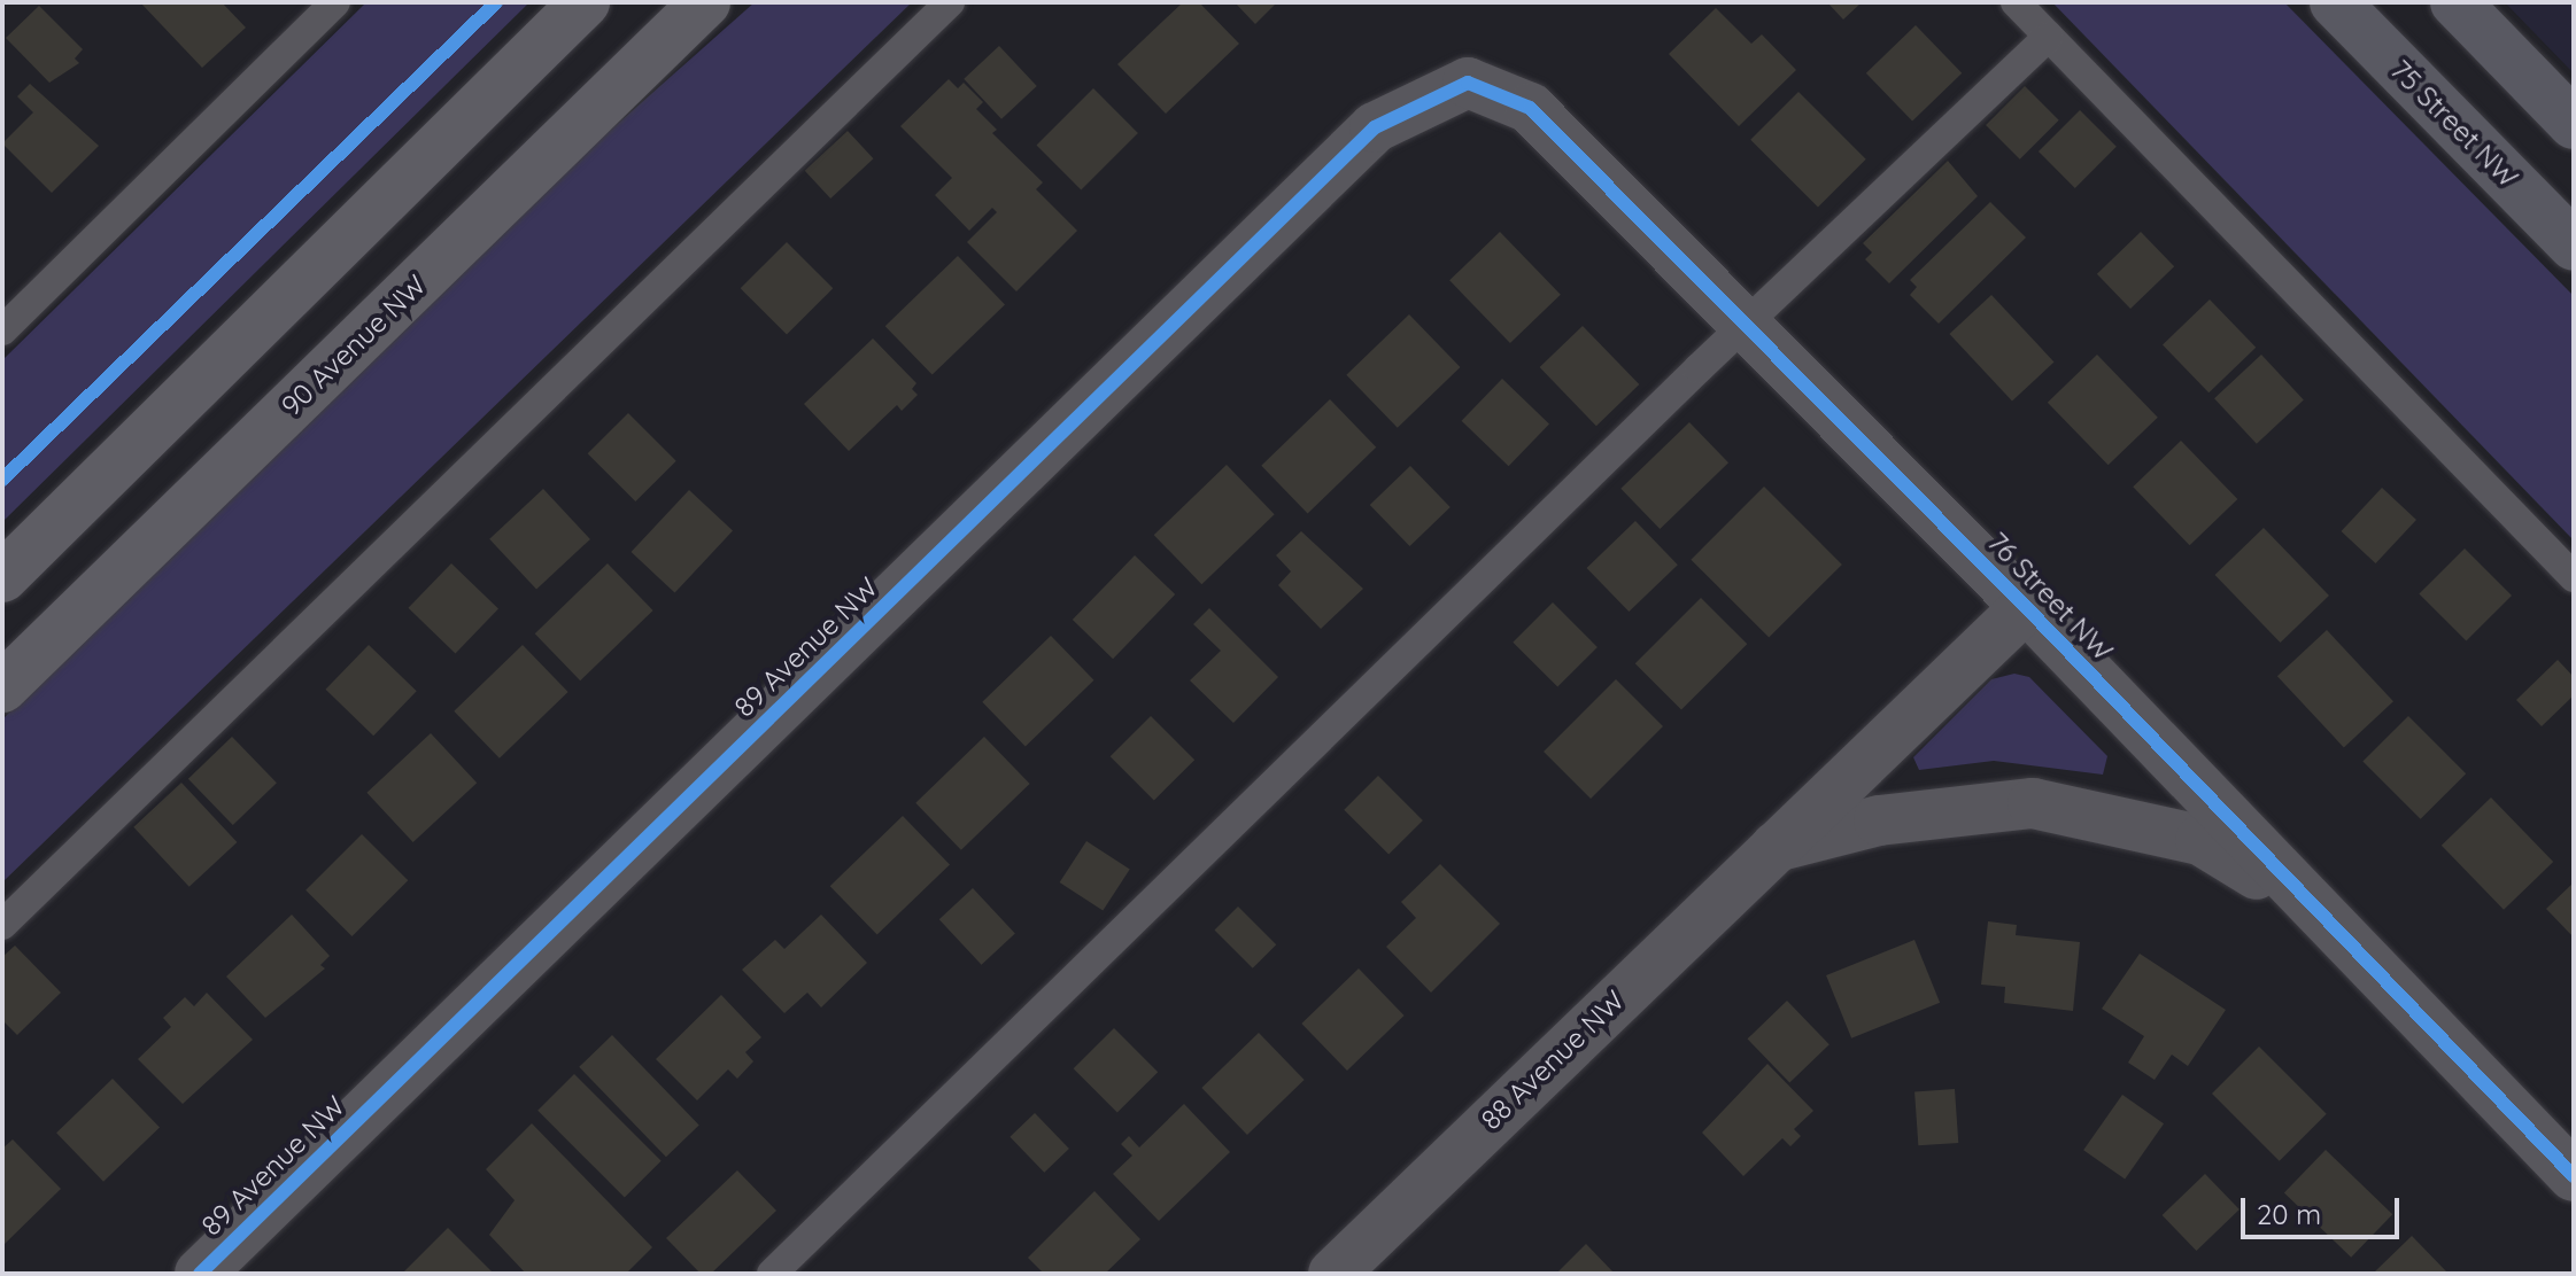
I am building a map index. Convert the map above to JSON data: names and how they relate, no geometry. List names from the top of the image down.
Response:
{
  "streets": {
    "main road": ["75 Street NW", "90 Avenue NW"],
    "street": ["76 Street NW", "89 Avenue NW", "88 Avenue NW"]
  },
  "crossings": [
    ["76 Street NW", "89 Avenue NW"],
    ["76 Street NW", "88 Avenue NW"]
  ],
  "scale_bar": "20 m"
}
